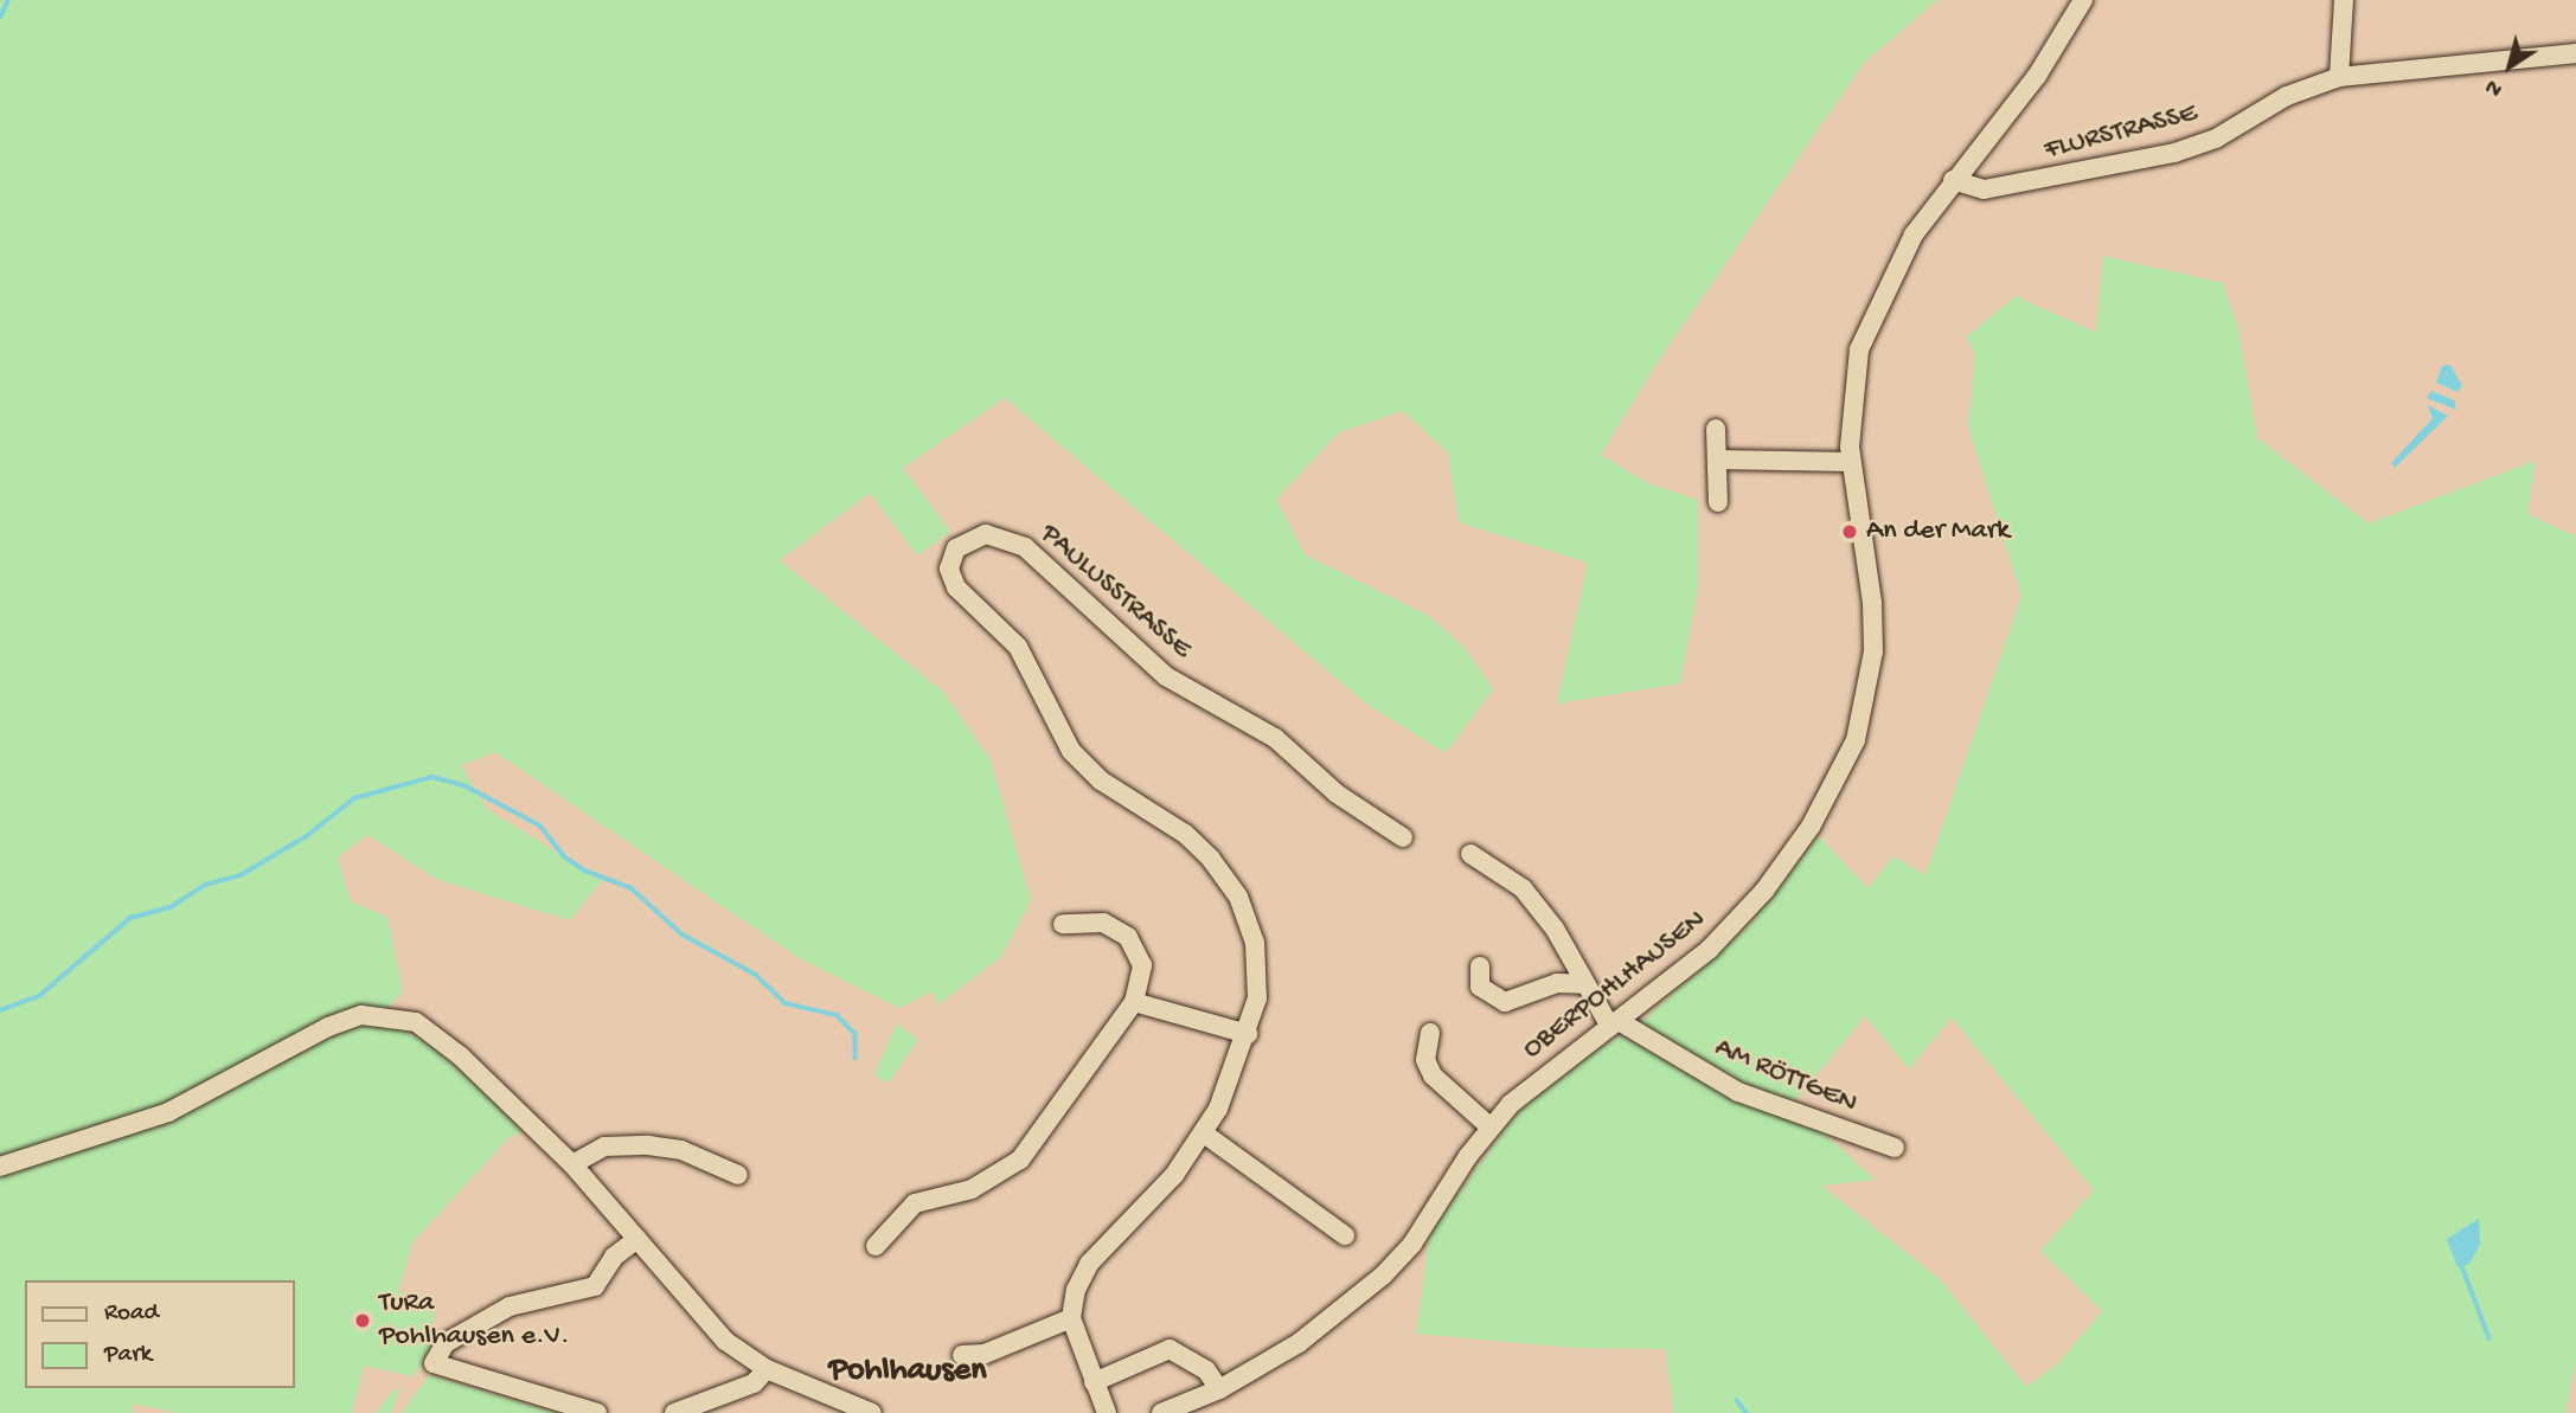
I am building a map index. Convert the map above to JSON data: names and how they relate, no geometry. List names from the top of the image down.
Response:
{
  "streets": {
    "street": [
      "FLURSTRASSE",
      "PAULUSSTRASSE",
      "OBERPOHLHAUSEN",
      "AM RÖTTGEN"
    ]
  },
  "crossings": [
    ["FLURSTRASSE", "OBERPOHLHAUSEN"],
    ["OBERPOHLHAUSEN", "AM RÖTTGEN"]
  ],
  "districts": ["Pohlhausen"],
  "places": ["An der Mark", "TuRa Pohlhausen e.V."],
  "legend": ["Road", "Park"],
  "north": "bottom left"
}
